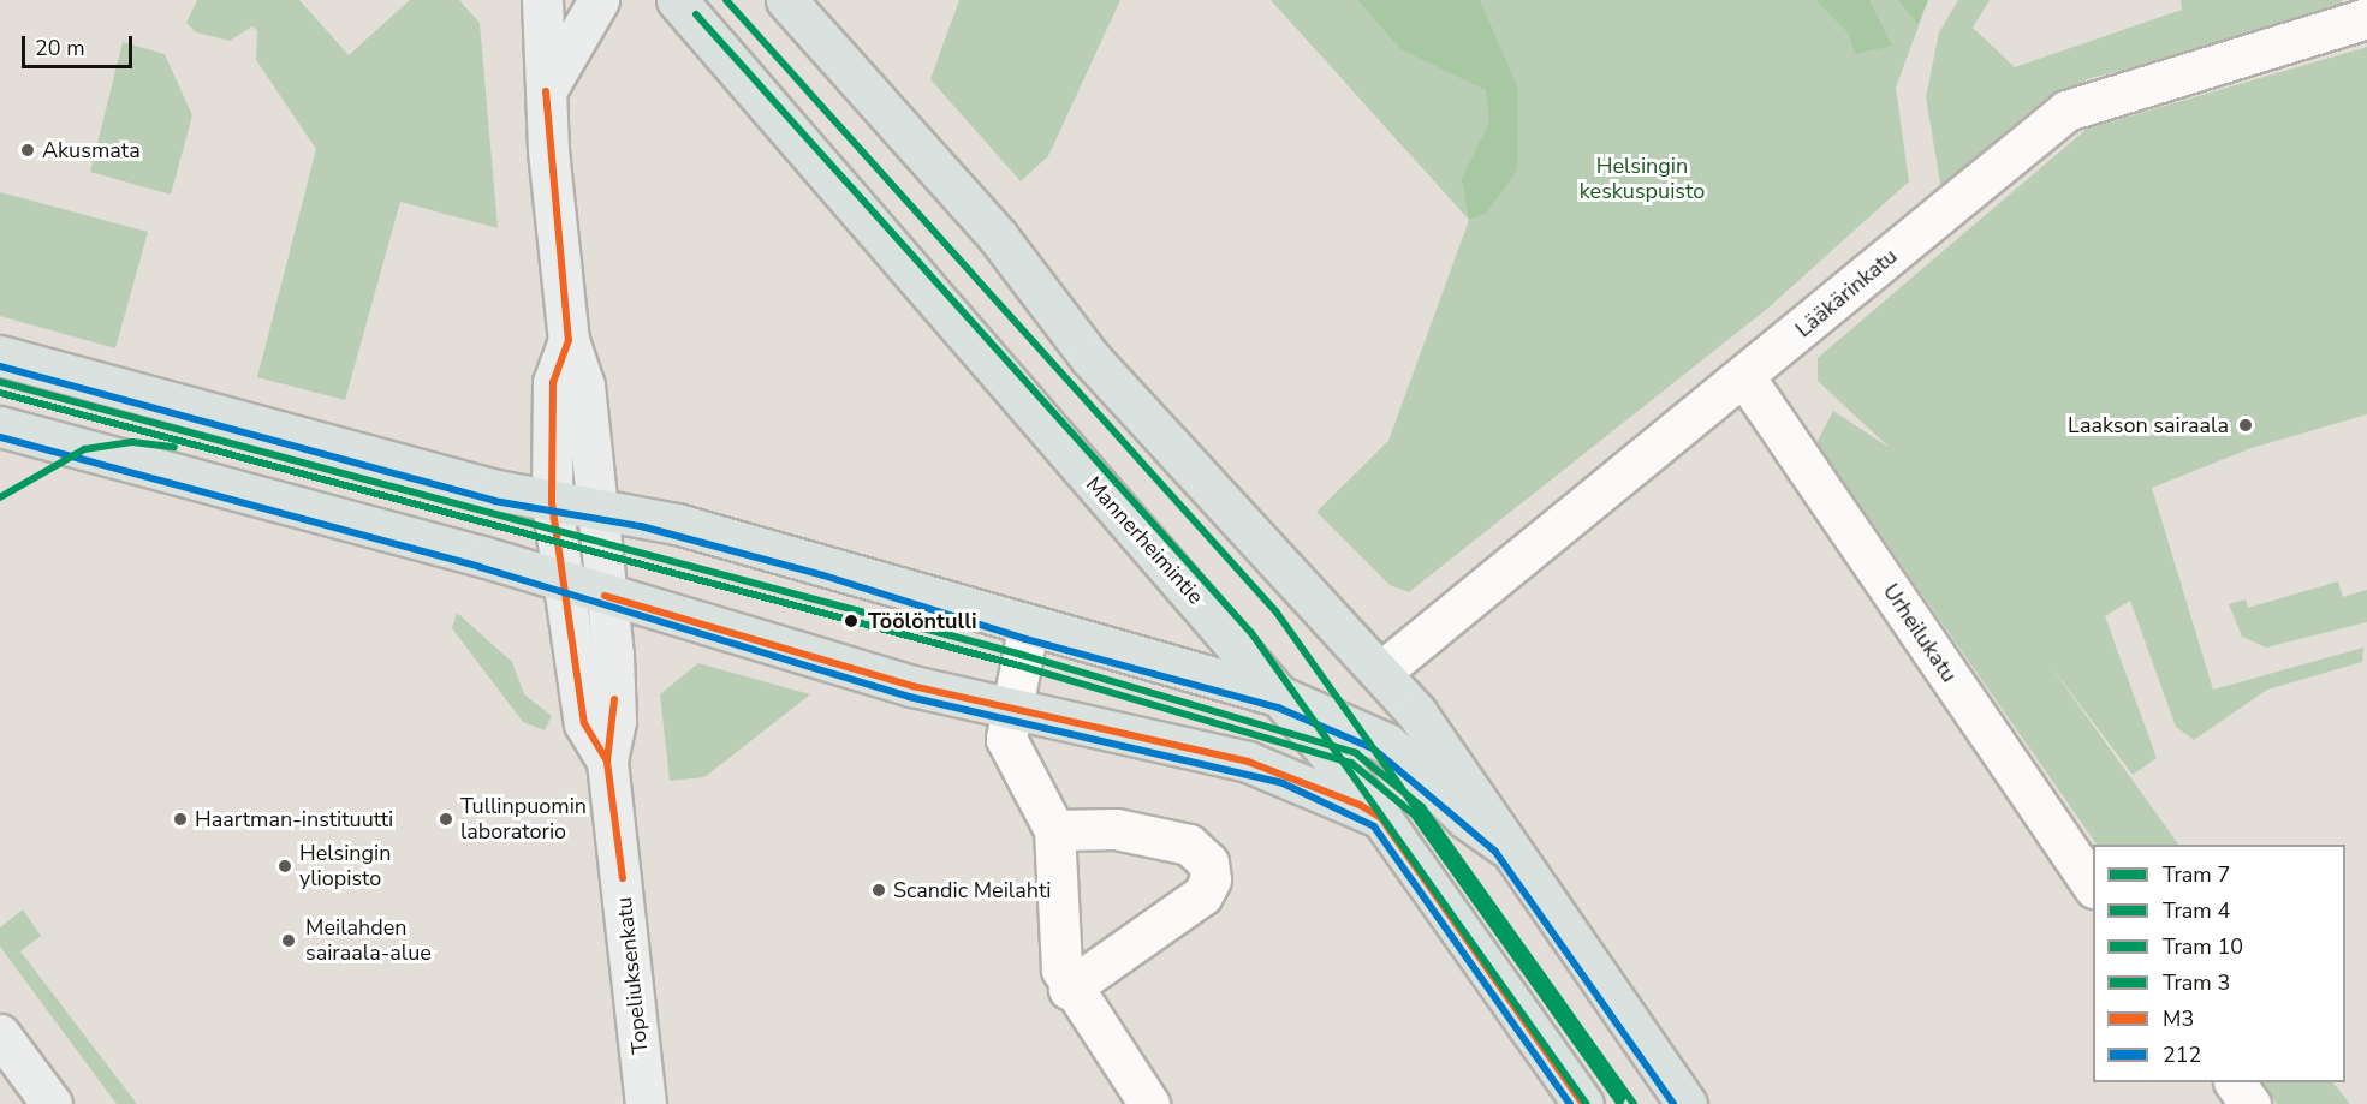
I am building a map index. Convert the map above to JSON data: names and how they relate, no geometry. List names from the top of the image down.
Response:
{
  "streets": {
    "main road": ["Mannerheimintie", "Topeliuksenkatu"],
    "street": ["Lääkärinkatu", "Urheilukatu"]
  },
  "crossings": [
    ["Lääkärinkatu", "Urheilukatu"]
  ],
  "parks": ["Helsingin keskuspuisto"],
  "places": [
    "Akusmata",
    "Laakson sairaala",
    "Töölöntulli",
    "Haartman-instituutti",
    "Tullinpuomin laboratorio",
    "Helsingin yliopisto",
    "Scandic Meilahti",
    "Meilahden sairaala-alue"
  ],
  "lines": [
    "tram line 10",
    "tram line 3",
    "transit line M3",
    "transit line 212",
    "tram line 7",
    "tram line 4"
  ],
  "legend": [
    "Tram 7",
    "Tram 4",
    "Tram 10",
    "Tram 3",
    "M3",
    "212"
  ],
  "scale_bar": "20 m"
}
